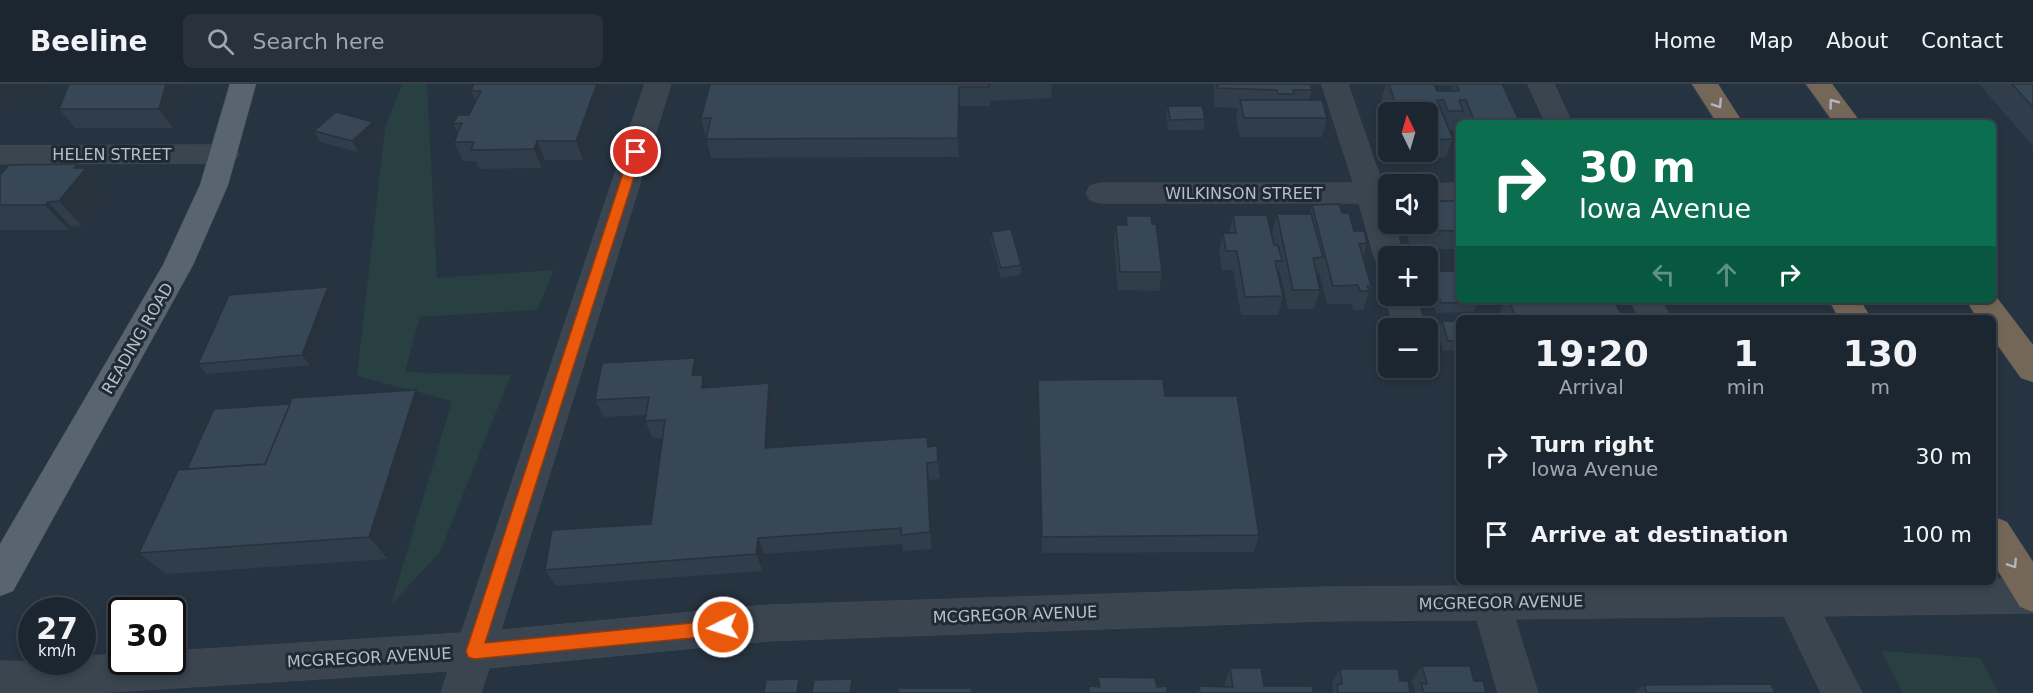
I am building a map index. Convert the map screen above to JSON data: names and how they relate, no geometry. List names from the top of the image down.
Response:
{
  "streets": {
    "main road": ["READING ROAD"],
    "street": ["HELEN STREET", "WILKINSON STREET", "MCGREGOR AVENUE"]
  },
  "crossings": [
    ["HELEN STREET", "READING ROAD"]
  ],
  "north": "top",
  "page": {
    "header": "Beeline",
    "search": "Search here",
    "nav": [
      "Home",
      "Map",
      "About",
      "Contact"
    ],
    "map_buttons": ["+", "−"],
    "turn": ["30 m", "Iowa Avenue"],
    "eta": [
      "19:20",
      "Arrival",
      "1",
      "min",
      "130",
      "m"
    ],
    "list": [
      {
        "name": "Turn right",
        "note": "Iowa Avenue",
        "value": "30 m"
      },
      {
        "name": "Arrive at destination",
        "value": "100 m"
      }
    ],
    "speed": "27 km/h",
    "limit": "30"
  }
}
